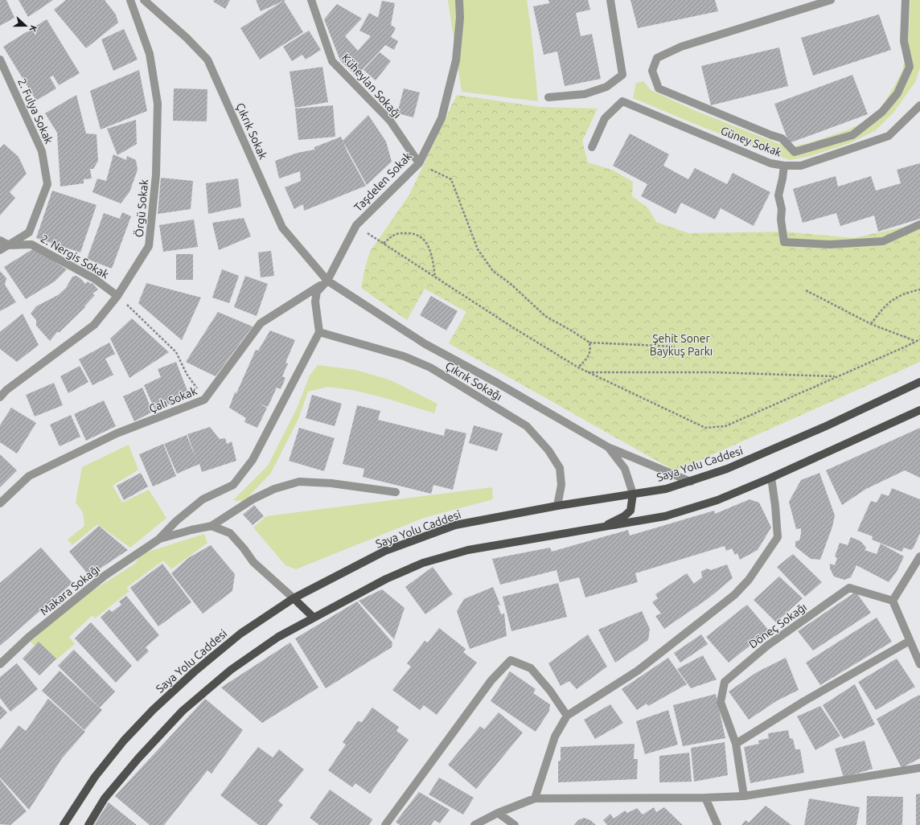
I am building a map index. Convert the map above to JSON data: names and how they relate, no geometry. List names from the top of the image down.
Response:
{
  "streets": {
    "main road": ["Saya Yolu Caddesi"],
    "street": [
      "Küheylan Sokağı",
      "2. Fulya Sokak",
      "Çıkrık Sokak",
      "Güney Sokak",
      "Taşdelen Sokak",
      "Örgü Sokak",
      "2. Nergis Sokak",
      "Çıkrık Sokağı",
      "Çalı Sokak",
      "Makara Sokağı",
      "Döneç Sokağı"
    ]
  },
  "crossings": [
    ["Küheylan Sokağı", "Taşdelen Sokak"],
    ["2. Fulya Sokak", "2. Nergis Sokak"],
    ["Çıkrık Sokak", "Taşdelen Sokak"],
    ["Çıkrık Sokak", "Çalı Sokak"],
    ["Taşdelen Sokak", "Çıkrık Sokağı"],
    ["Taşdelen Sokak", "Çalı Sokak"],
    ["Örgü Sokak", "2. Nergis Sokak"],
    ["Çıkrık Sokağı", "Saya Yolu Caddesi"]
  ],
  "parks": ["Şehit Soner Baykuş Parkı"],
  "north": "right"
}
